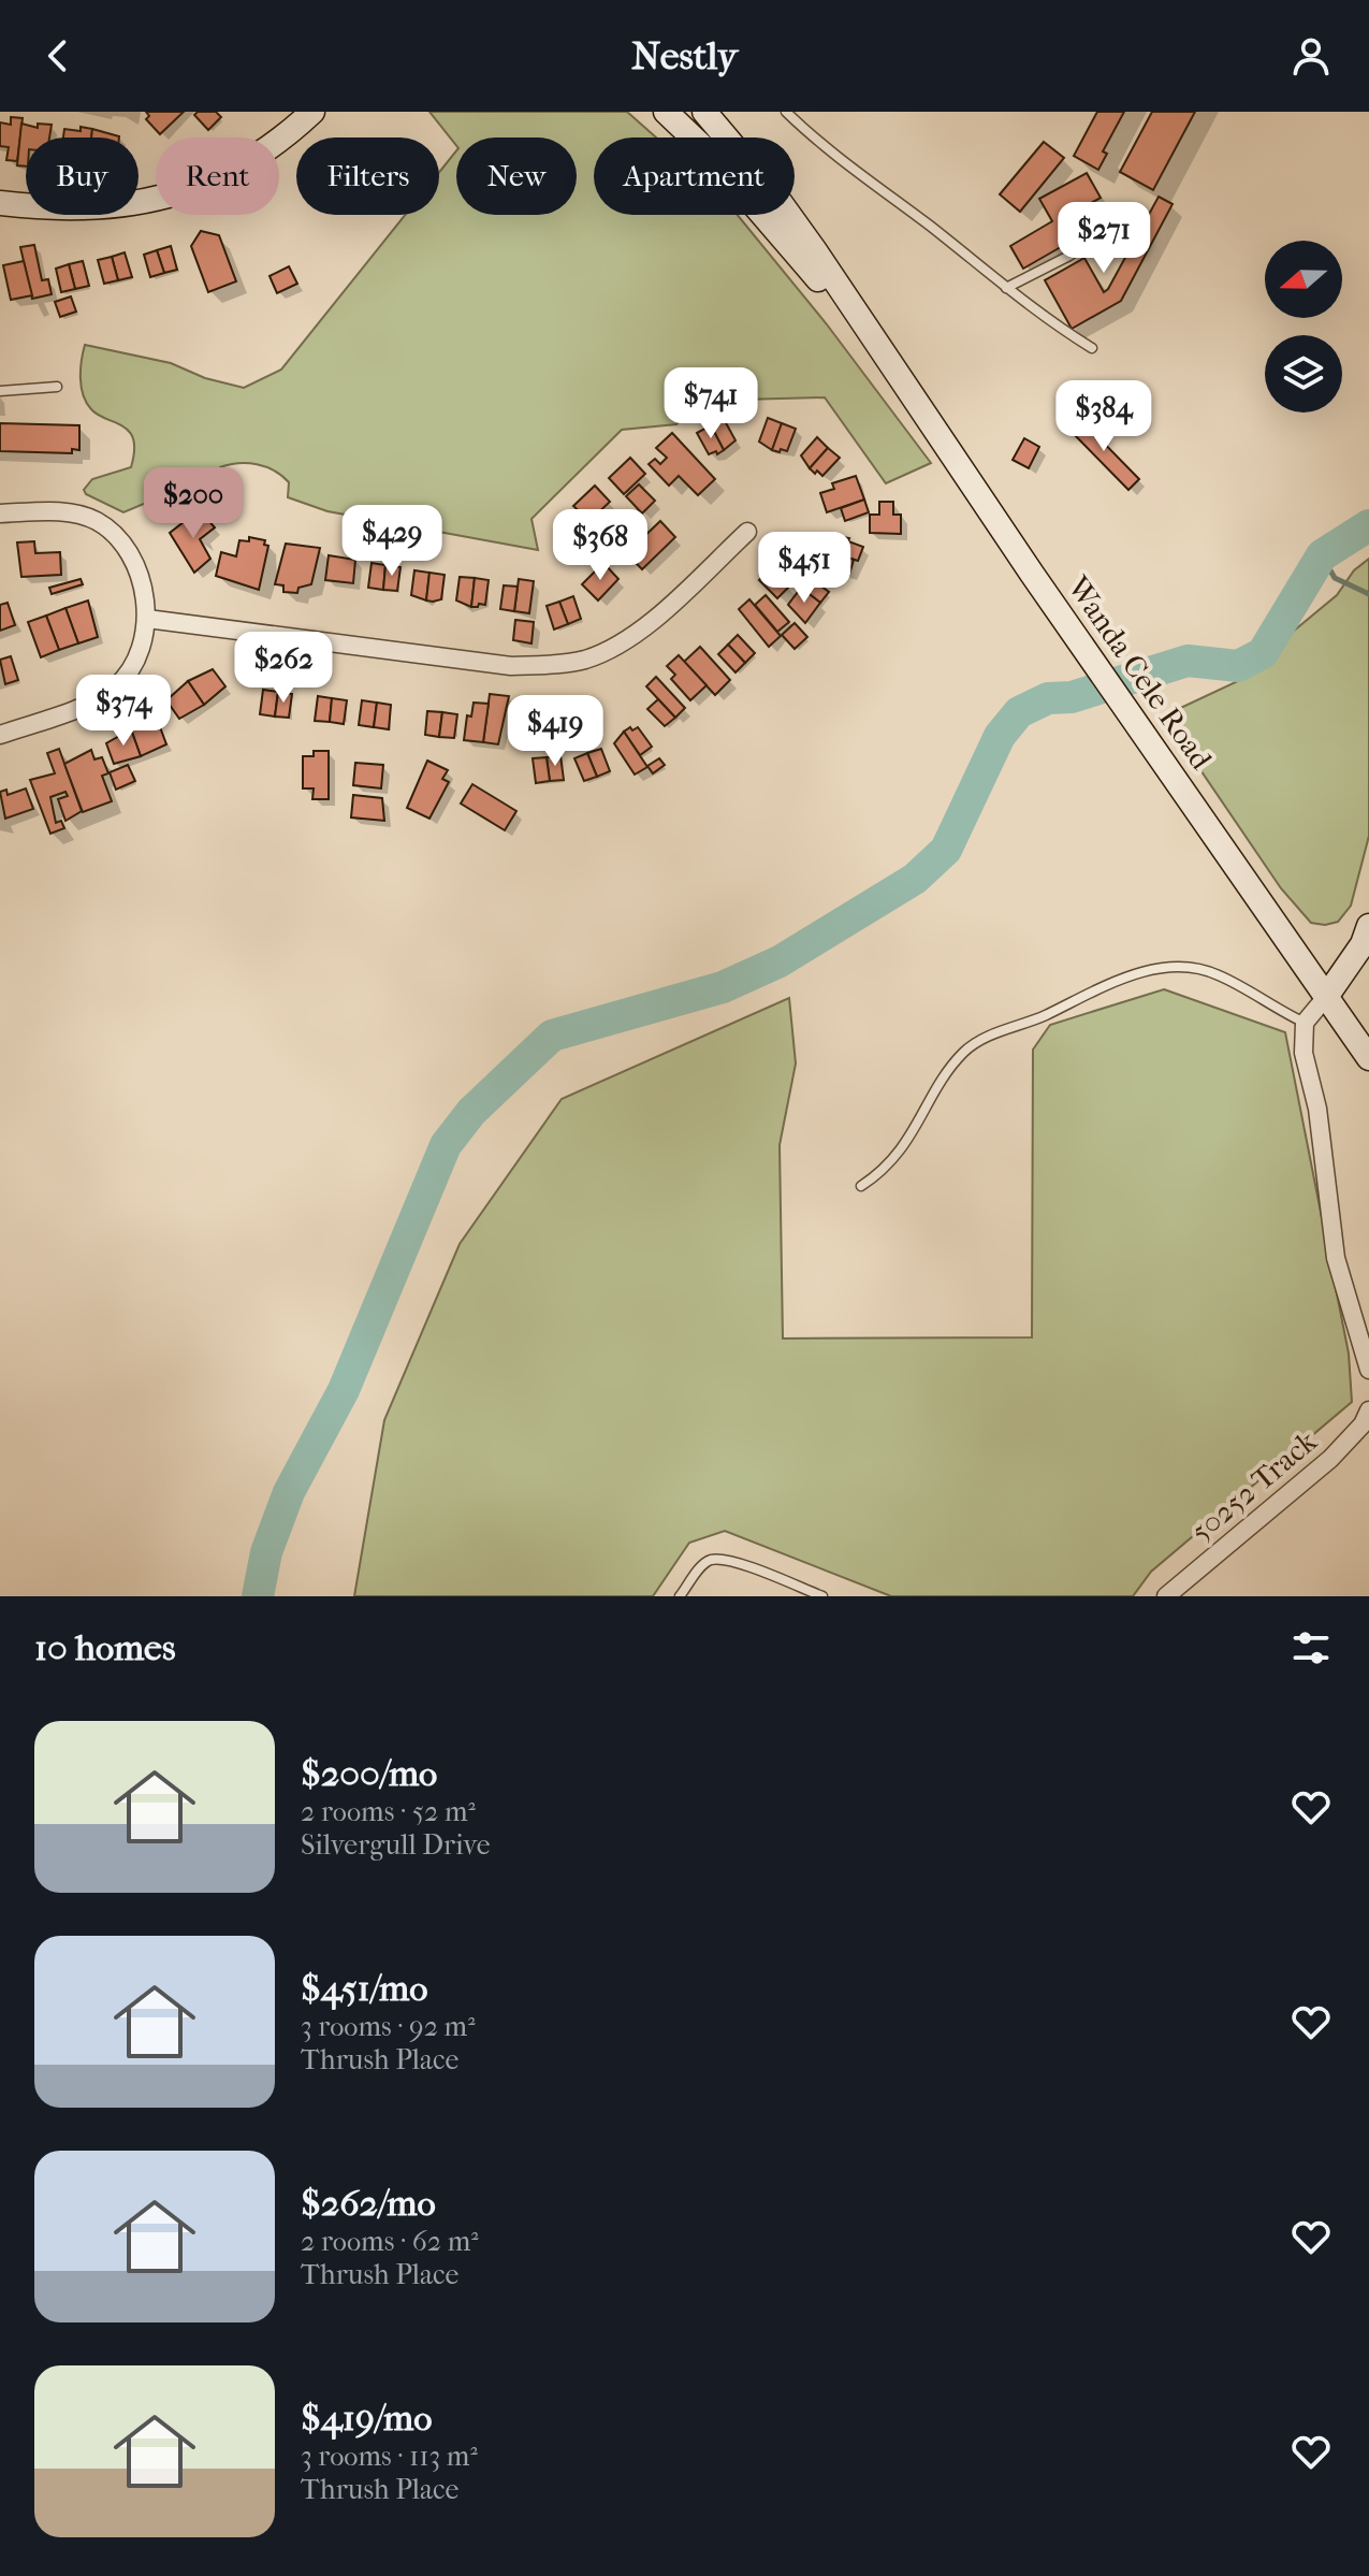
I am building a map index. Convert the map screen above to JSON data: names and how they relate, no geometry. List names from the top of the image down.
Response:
{
  "streets": {
    "street": ["Wanda Cele Road", "50252 Track"]
  },
  "north": "left",
  "page": {
    "header": "Nestly",
    "chip": [
      "Buy",
      "Rent",
      "Filters",
      "New",
      "Apartment"
    ],
    "price": [
      "$271",
      "$741",
      "$384",
      "$200",
      "$429",
      "$368",
      "$451",
      "$262",
      "$374",
      "$419"
    ],
    "heading": "10 homes",
    "list": [
      {
        "name": "$200/mo",
        "note": "2 rooms · 52 m² · Silvergull Drive"
      },
      {
        "name": "$451/mo",
        "note": "3 rooms · 92 m² · Thrush Place"
      },
      {
        "name": "$262/mo",
        "note": "2 rooms · 62 m² · Thrush Place"
      },
      {
        "name": "$419/mo",
        "note": "3 rooms · 113 m² · Thrush Place"
      }
    ]
  }
}
